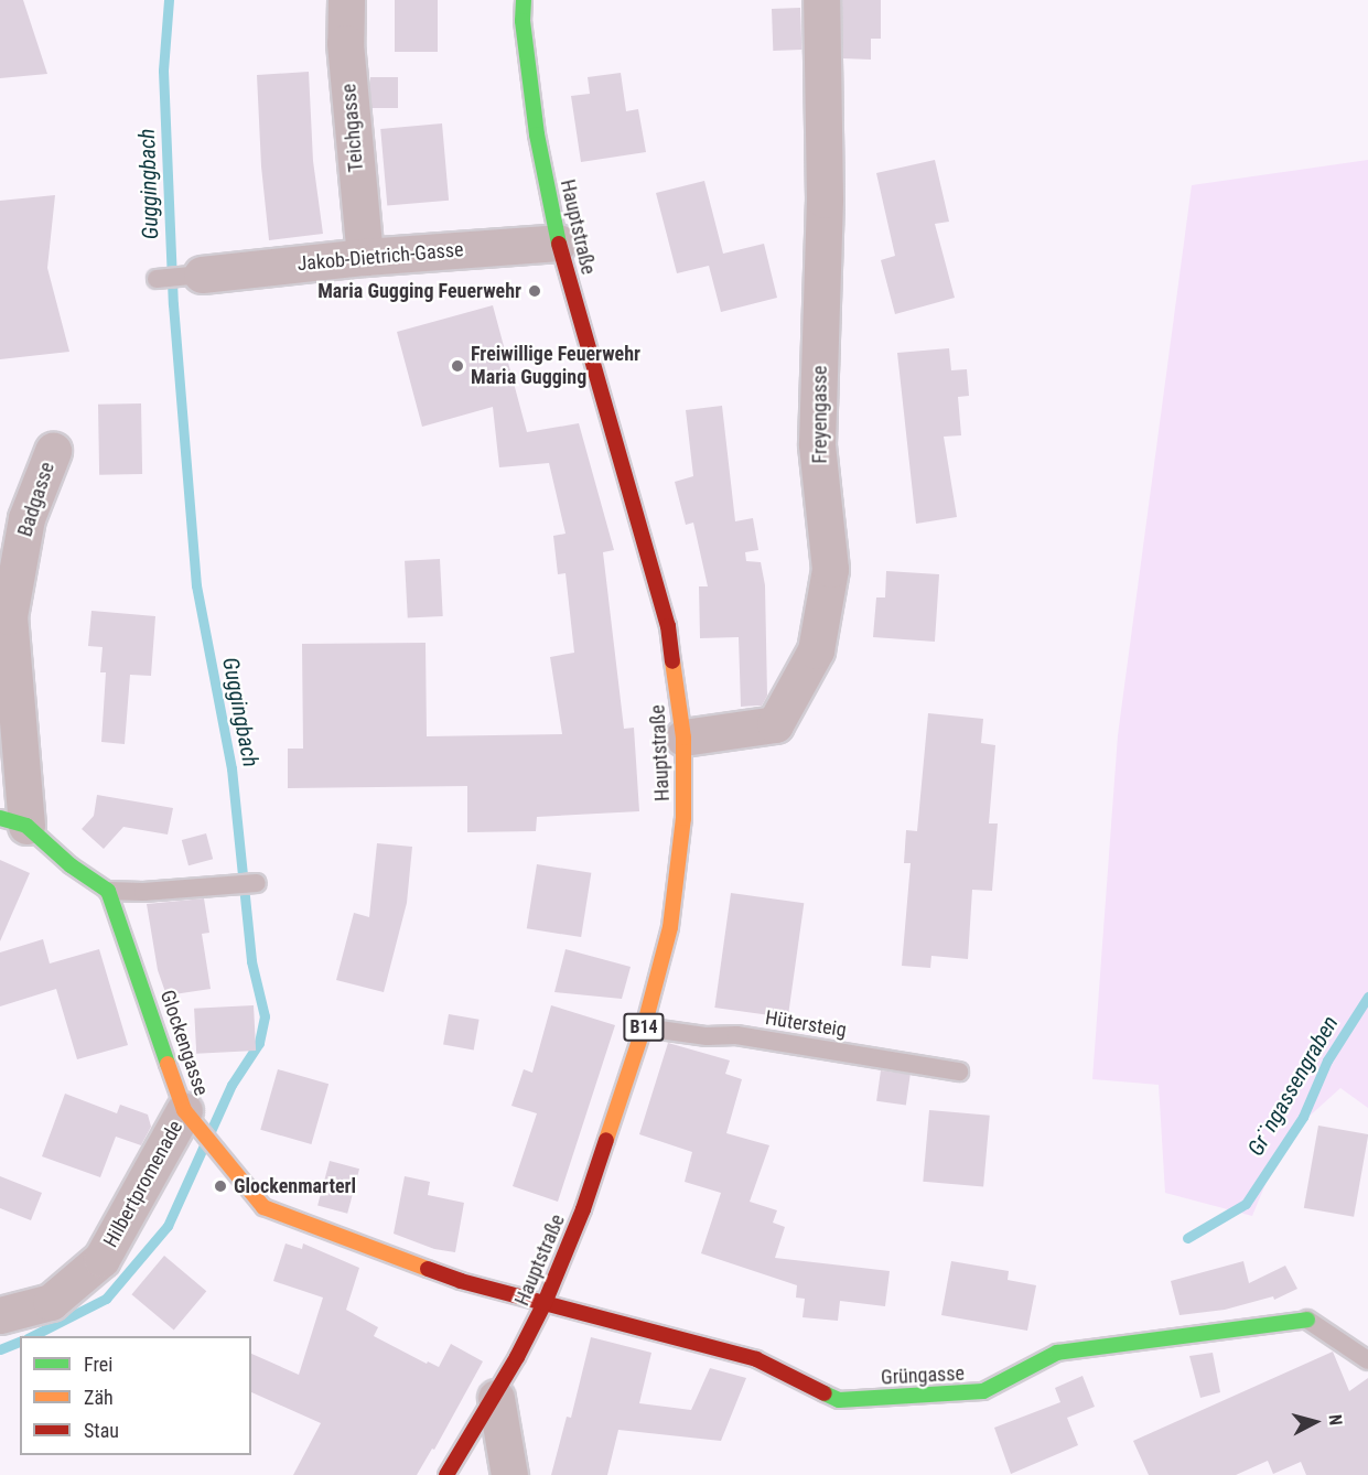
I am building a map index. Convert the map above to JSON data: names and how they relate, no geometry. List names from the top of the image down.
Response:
{
  "streets": {
    "main road": [
      "Hauptstraße",
      "B14",
      "Glockengasse",
      "Grüngasse"
    ],
    "street": [
      "Teichgasse",
      "Jakob-Dietrich-Gasse",
      "Freyengasse",
      "Badgasse",
      "Hilbertpromenade"
    ],
    "lane": ["Hütersteig"]
  },
  "crossings": [
    ["Teichgasse", "Jakob-Dietrich-Gasse"],
    ["Hauptstraße", "Jakob-Dietrich-Gasse"],
    ["Hauptstraße", "Freyengasse"],
    ["Hauptstraße", "Hütersteig"],
    ["Hauptstraße", "Glockengasse"],
    ["Hauptstraße", "Grüngasse"],
    ["Glockengasse", "Hilbertpromenade"],
    ["Glockengasse", "Grüngasse"]
  ],
  "water": ["Guggingbach", "Gr¨ngassengraben"],
  "places": ["Maria Gugging Feuerwehr", "Freiwillige Feuerwehr Maria Gugging", "Glockenmarterl"],
  "legend": ["Frei", "Zäh", "Stau"],
  "north": "right"
}
